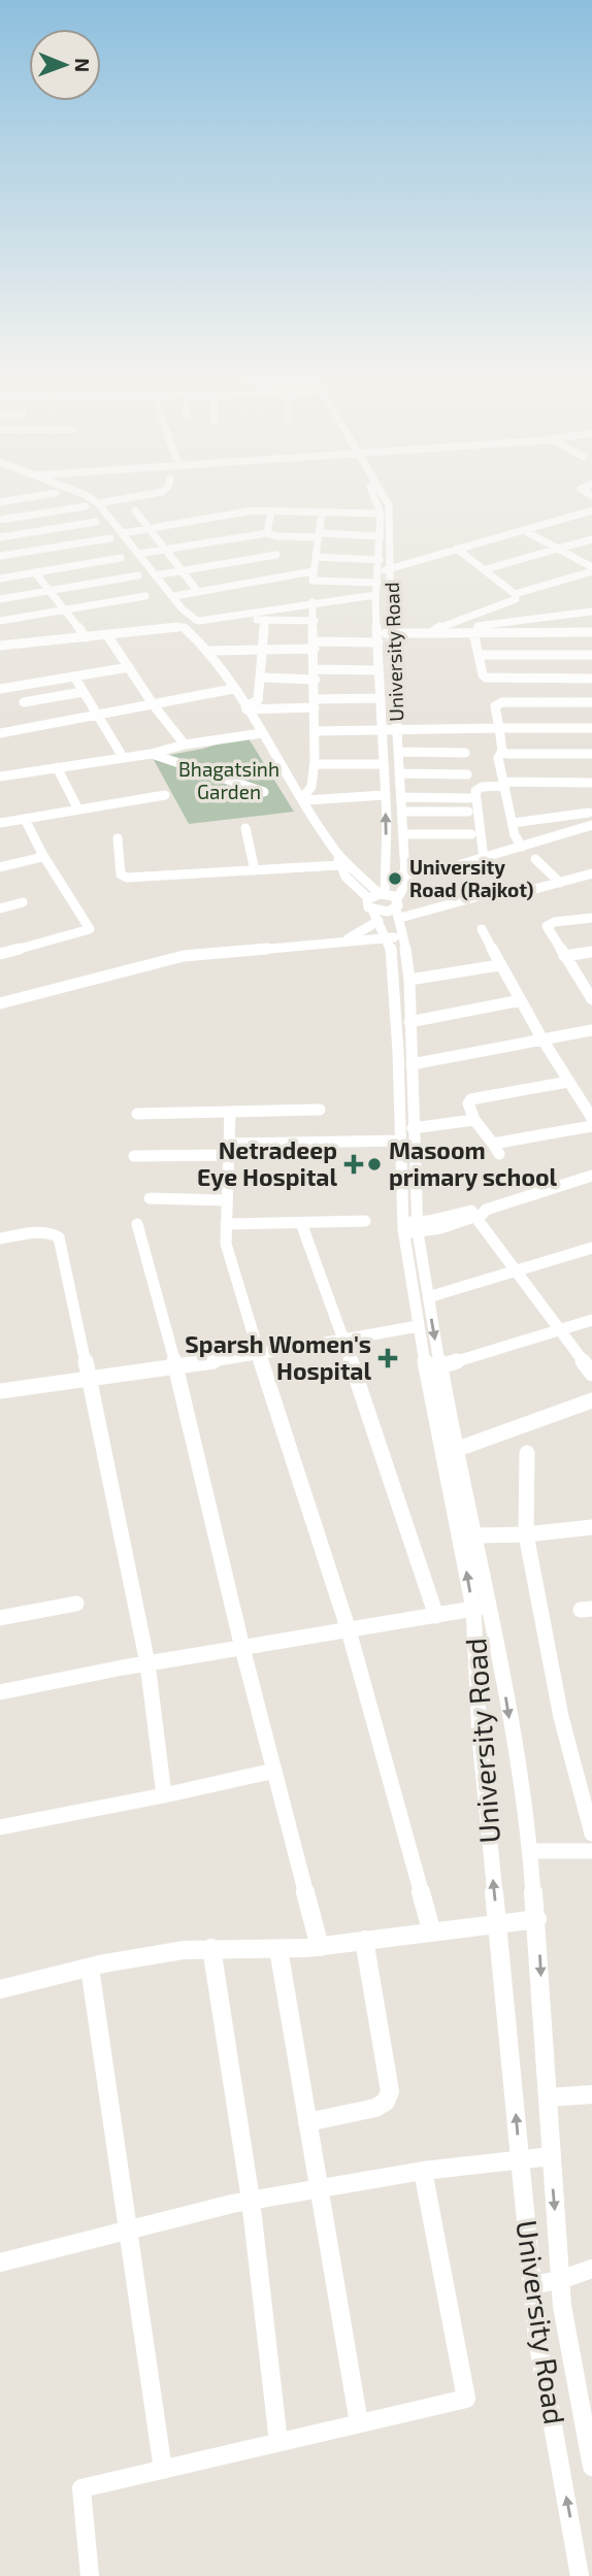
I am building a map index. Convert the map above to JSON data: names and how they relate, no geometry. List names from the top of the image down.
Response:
{
  "streets": {
    "street": ["University Road"]
  },
  "parks": ["Bhagatsinh Garden"],
  "places": {
    "other": ["University Road (Rajkot)", "Masoom primary school"],
    "health": ["Netradeep Eye Hospital", "Sparsh Women's Hospital"]
  },
  "north": "right"
}
